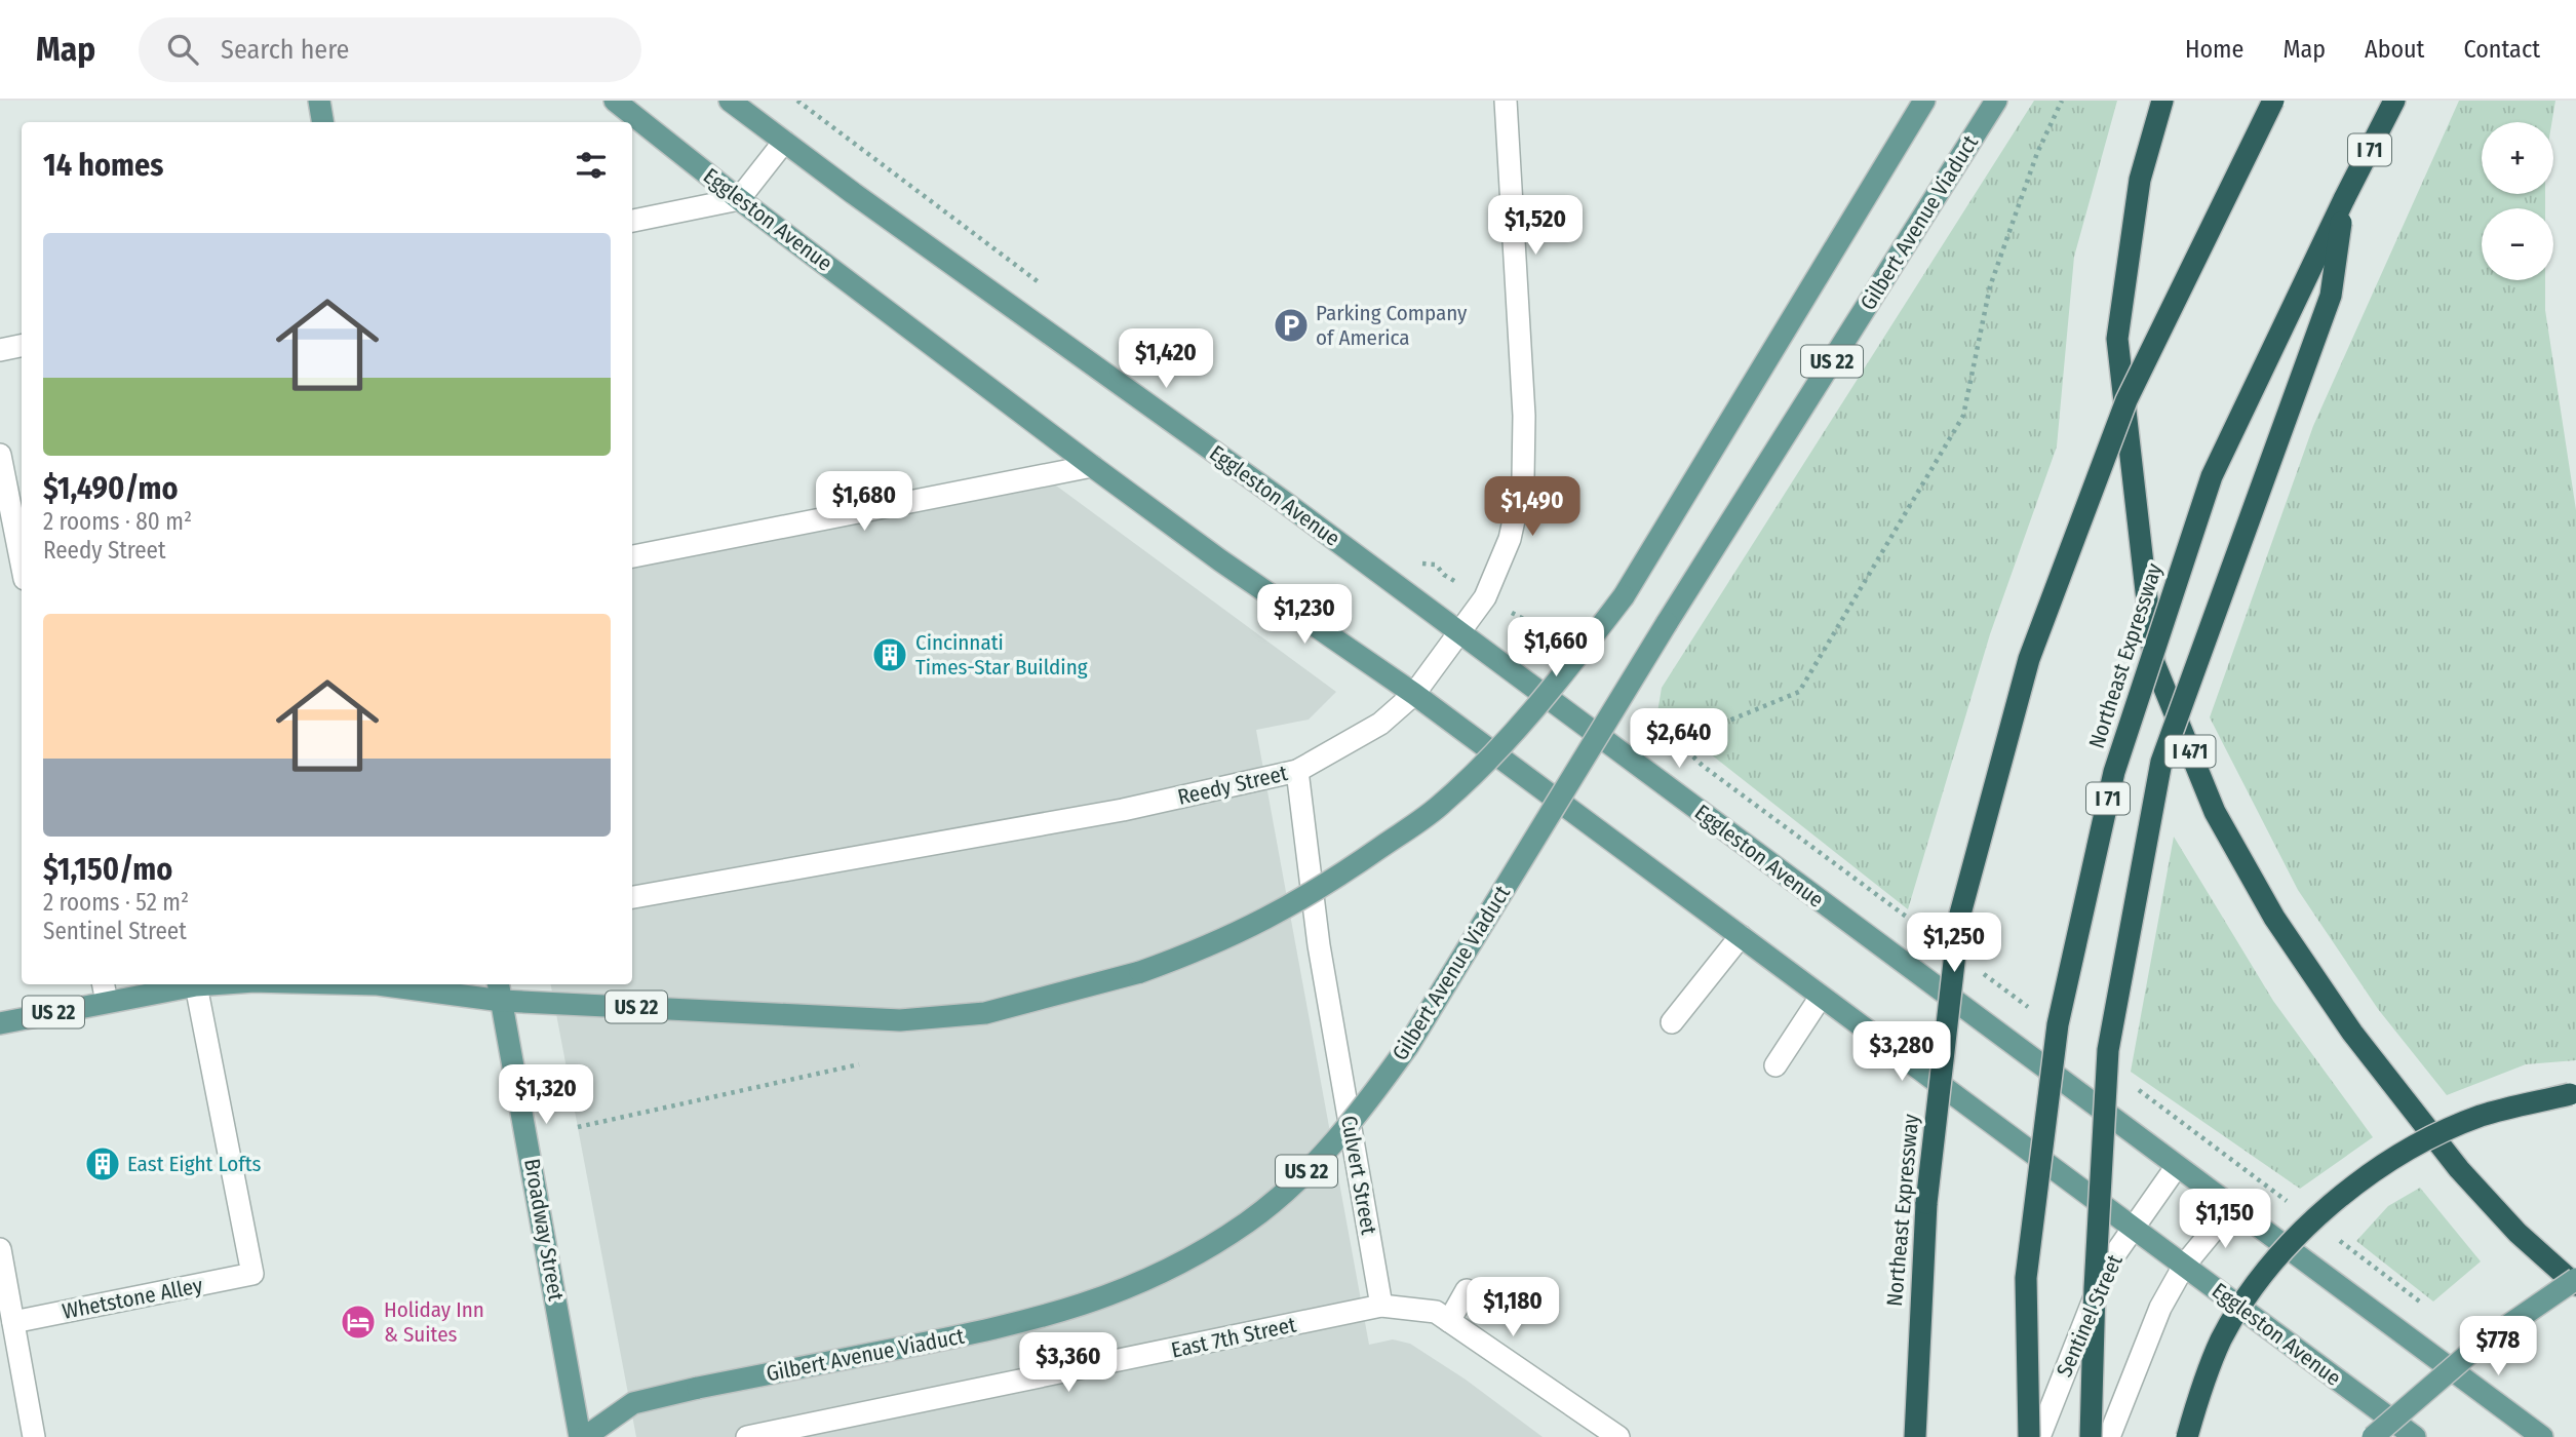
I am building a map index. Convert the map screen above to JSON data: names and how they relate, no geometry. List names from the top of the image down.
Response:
{
  "streets": {
    "highway": ["I 71", "Northeast Expressway", "I 471"],
    "main road": [
      "Eggleston Avenue",
      "Gilbert Avenue Viaduct",
      "US 22",
      "Broadway Street"
    ],
    "street": [
      "Reedy Street",
      "Culvert Street",
      "Whetstone Alley",
      "Sentinel Street",
      "East 7th Street"
    ]
  },
  "crossings": [
    ["Eggleston Avenue", "Reedy Street"],
    ["Eggleston Avenue", "Sentinel Street"],
    ["Gilbert Avenue Viaduct", "Broadway Street"],
    ["US 22", "Broadway Street"],
    ["US 22", "Whetstone Alley"],
    ["Reedy Street", "Culvert Street"],
    ["Culvert Street", "East 7th Street"]
  ],
  "places": {
    "parking": ["Parking Company of America"],
    "building": ["Cincinnati Times-Star Building", "East Eight Lofts"],
    "hotel": ["Holiday Inn & Suites"]
  },
  "page": {
    "header": "Map",
    "search": "Search here",
    "nav": [
      "Home",
      "Map",
      "About",
      "Contact"
    ],
    "map_buttons": ["+", "−"],
    "heading": "14 homes",
    "price": [
      "$1,520",
      "$1,420",
      "$1,680",
      "$1,490",
      "$1,230",
      "$1,660",
      "$2,640",
      "$1,250",
      "$3,280",
      "$1,320",
      "$1,150",
      "$1,180",
      "$778",
      "$3,360"
    ],
    "list": [
      {
        "name": "$1,490/mo",
        "note": "2 rooms · 80 m² · Reedy Street"
      },
      {
        "name": "$1,150/mo",
        "note": "2 rooms · 52 m² · Sentinel Street"
      }
    ]
  }
}
